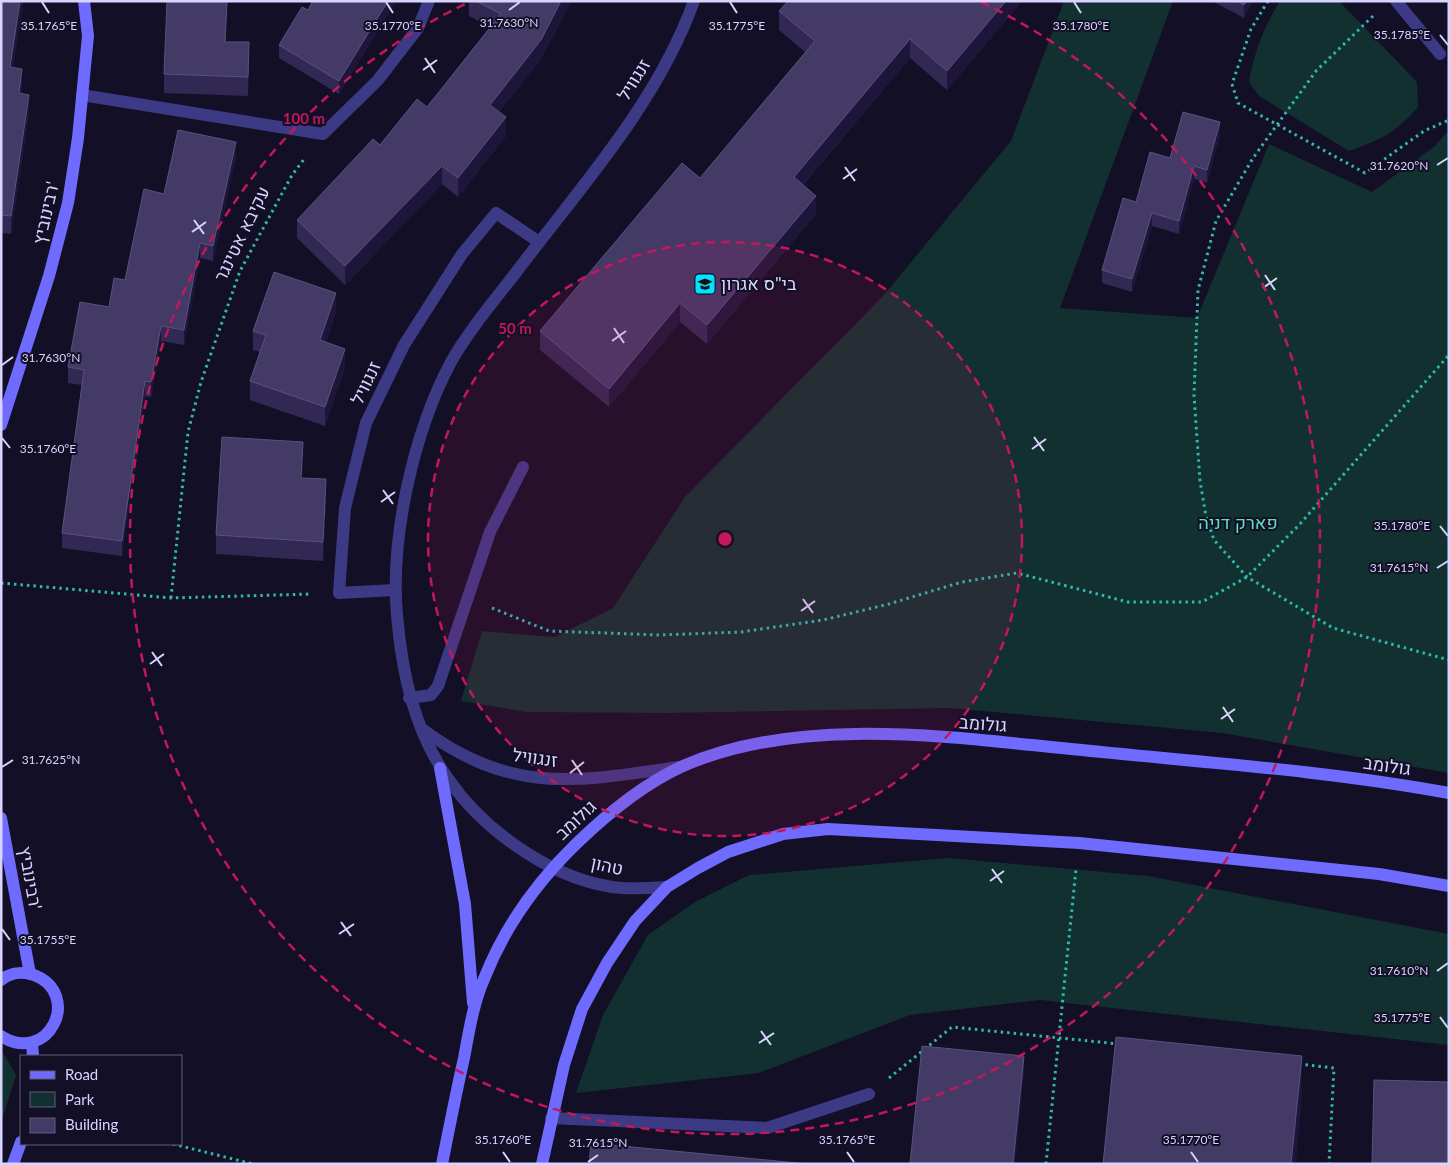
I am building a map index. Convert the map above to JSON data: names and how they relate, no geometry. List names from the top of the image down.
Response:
{
  "streets": {
    "main road": ["רבינוביץ'", "גולומב"],
    "street": ["זנגוויל", "טהון"],
    "path": ["עקיבא אטינגר"]
  },
  "crossings": [
    ["זנגוויל", "גולומב"],
    ["זנגוויל", "טהון"],
    ["גולומב", "טהון"]
  ],
  "parks": ["פארק דניה"],
  "places": {
    "school or university": ["בי\"ס אגרון"]
  },
  "legend": ["Road", "Park", "Building"],
  "coordinates": [
    "31.7630°N",
    "35.1765°E",
    "35.1770°E",
    "35.1775°E",
    "35.1780°E",
    "35.1785°E",
    "31.7620°N",
    "35.1760°E",
    "31.7615°N",
    "31.7625°N",
    "35.1755°E",
    "31.7610°N"
  ],
  "rings": ["100 m", "50 m"]
}
